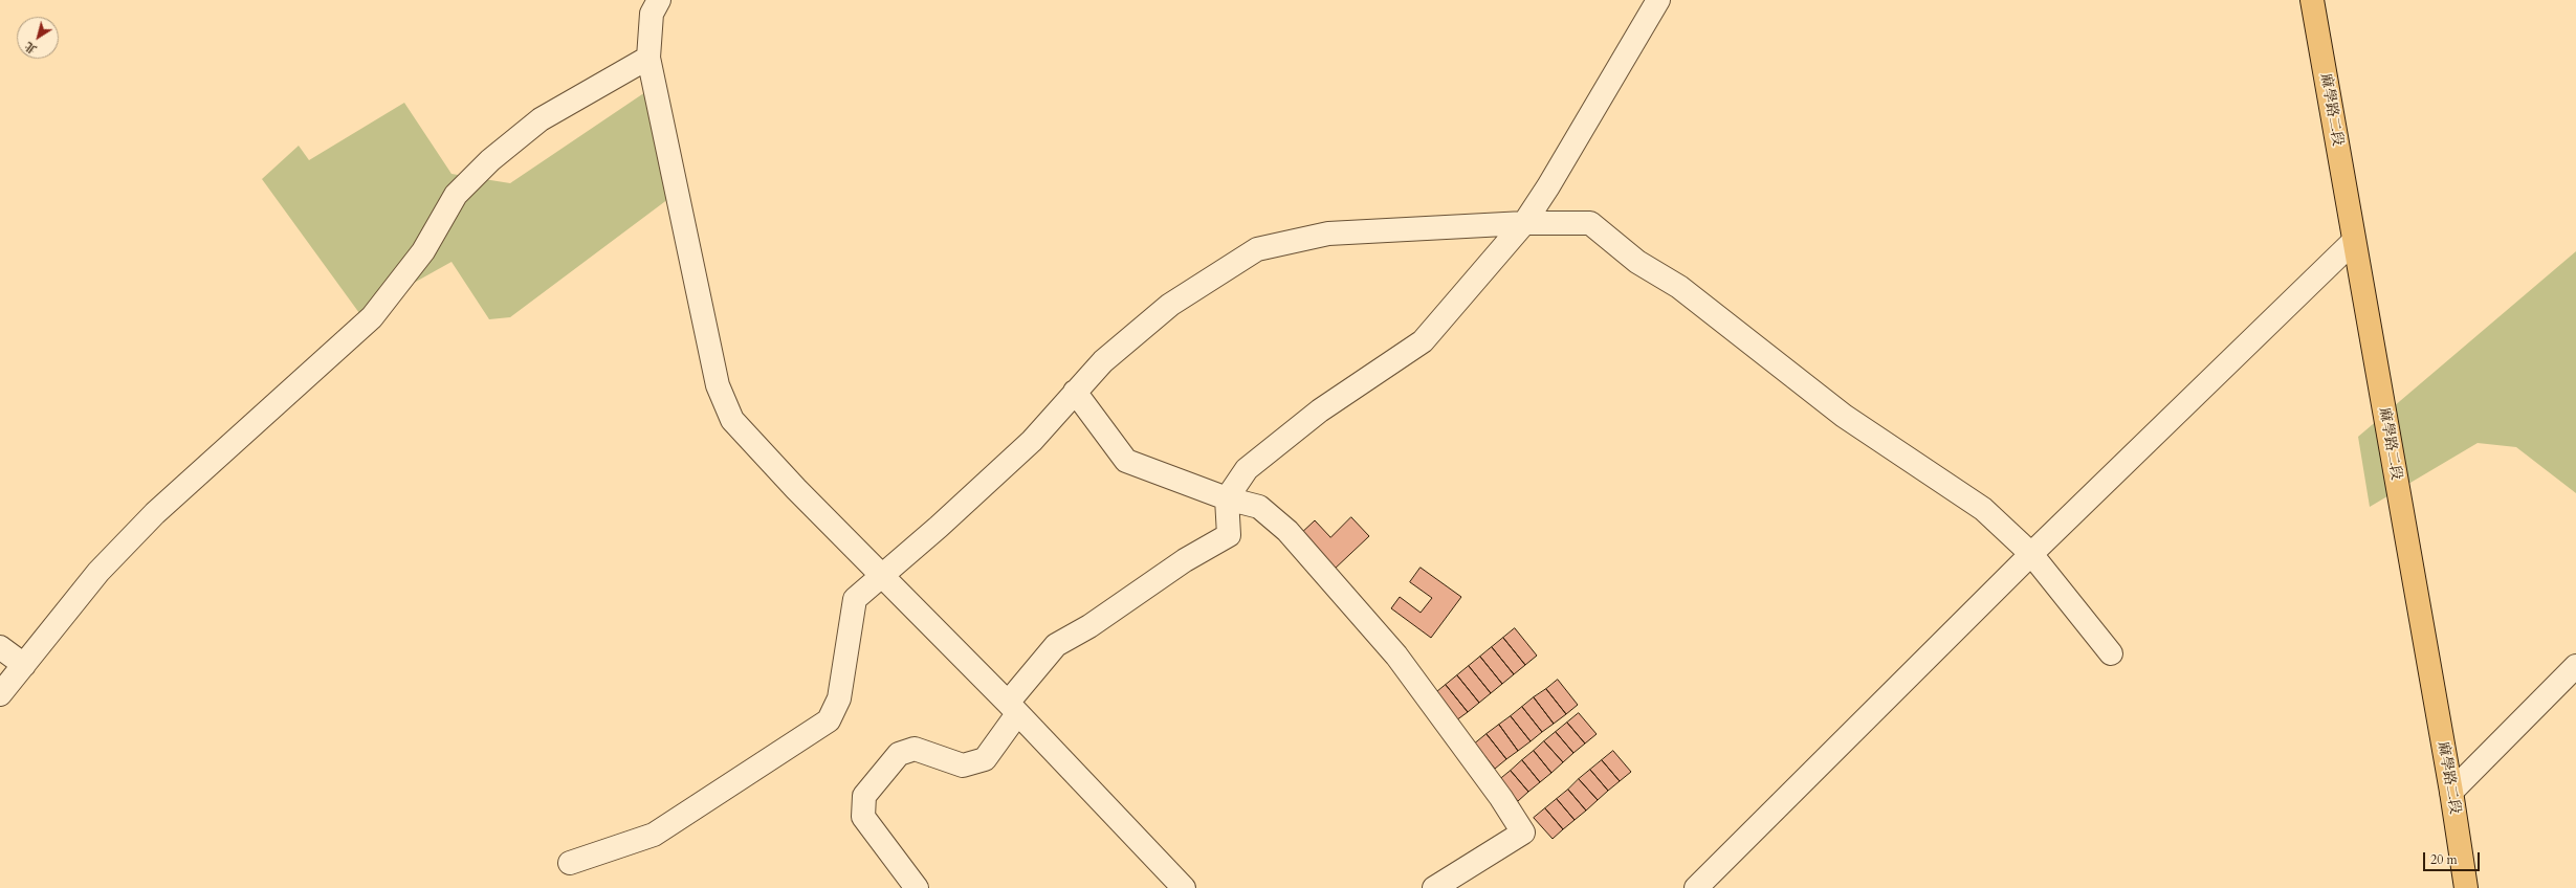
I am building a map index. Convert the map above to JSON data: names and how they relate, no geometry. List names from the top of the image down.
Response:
{
  "streets": {
    "main road": ["麻學路二段"]
  },
  "scale_bar": "20 m",
  "north": "bottom left"
}
